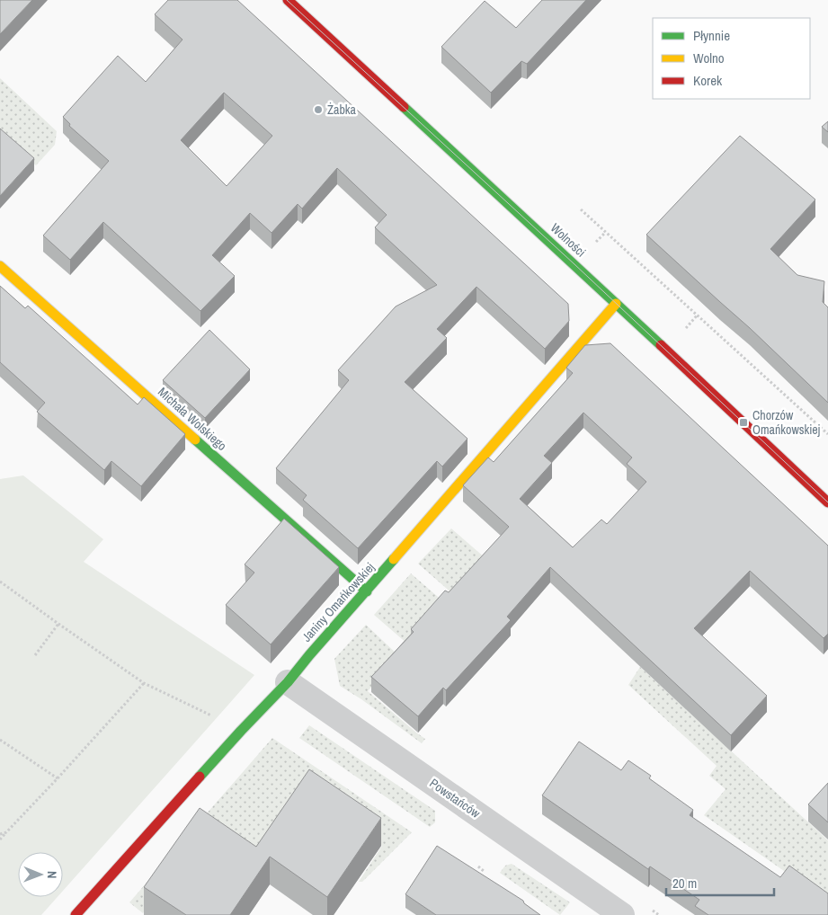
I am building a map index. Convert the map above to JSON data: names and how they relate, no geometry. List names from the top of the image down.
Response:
{
  "streets": {
    "street": [
      "Wolności",
      "Michała Wolskiego",
      "Janiny Omańkowskiej",
      "Powstańców"
    ]
  },
  "crossings": [
    ["Wolności", "Janiny Omańkowskiej"],
    ["Michała Wolskiego", "Janiny Omańkowskiej"],
    ["Janiny Omańkowskiej", "Powstańców"]
  ],
  "places": {
    "other": ["Żabka"],
    "transit": ["Chorzów Omańkowskiej"]
  },
  "legend": ["Płynnie", "Wolno", "Korek"],
  "scale_bar": "20 m",
  "north": "right"
}
